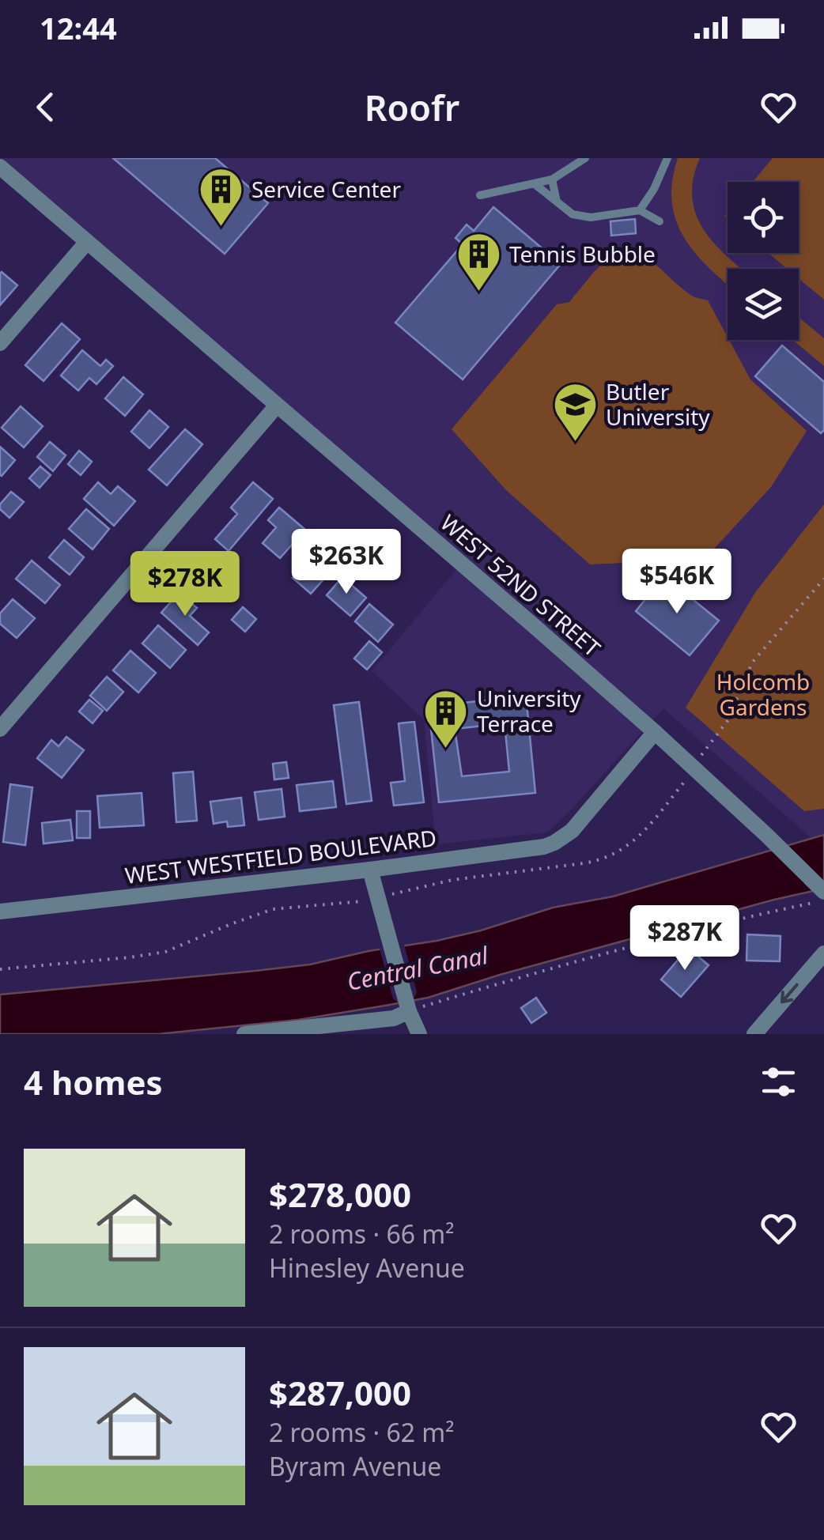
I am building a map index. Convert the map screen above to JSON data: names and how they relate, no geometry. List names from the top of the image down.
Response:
{
  "streets": {
    "street": ["WEST 52ND STREET", "WEST WESTFIELD BOULEVARD"]
  },
  "crossings": [
    ["WEST 52ND STREET", "WEST WESTFIELD BOULEVARD"]
  ],
  "water": ["Central Canal"],
  "parks": ["Holcomb Gardens"],
  "places": {
    "building": ["Service Center", "Tennis Bubble", "University Terrace"],
    "school or university": ["Butler University"]
  },
  "page": {
    "status": "12:44",
    "header": "Roofr",
    "price": [
      "$263K",
      "$546K",
      "$278K",
      "$287K"
    ],
    "heading": "4 homes",
    "list": [
      {
        "name": "$278,000",
        "note": "2 rooms · 66 m² · Hinesley Avenue"
      },
      {
        "name": "$287,000",
        "note": "2 rooms · 62 m² · Byram Avenue"
      }
    ]
  }
}
